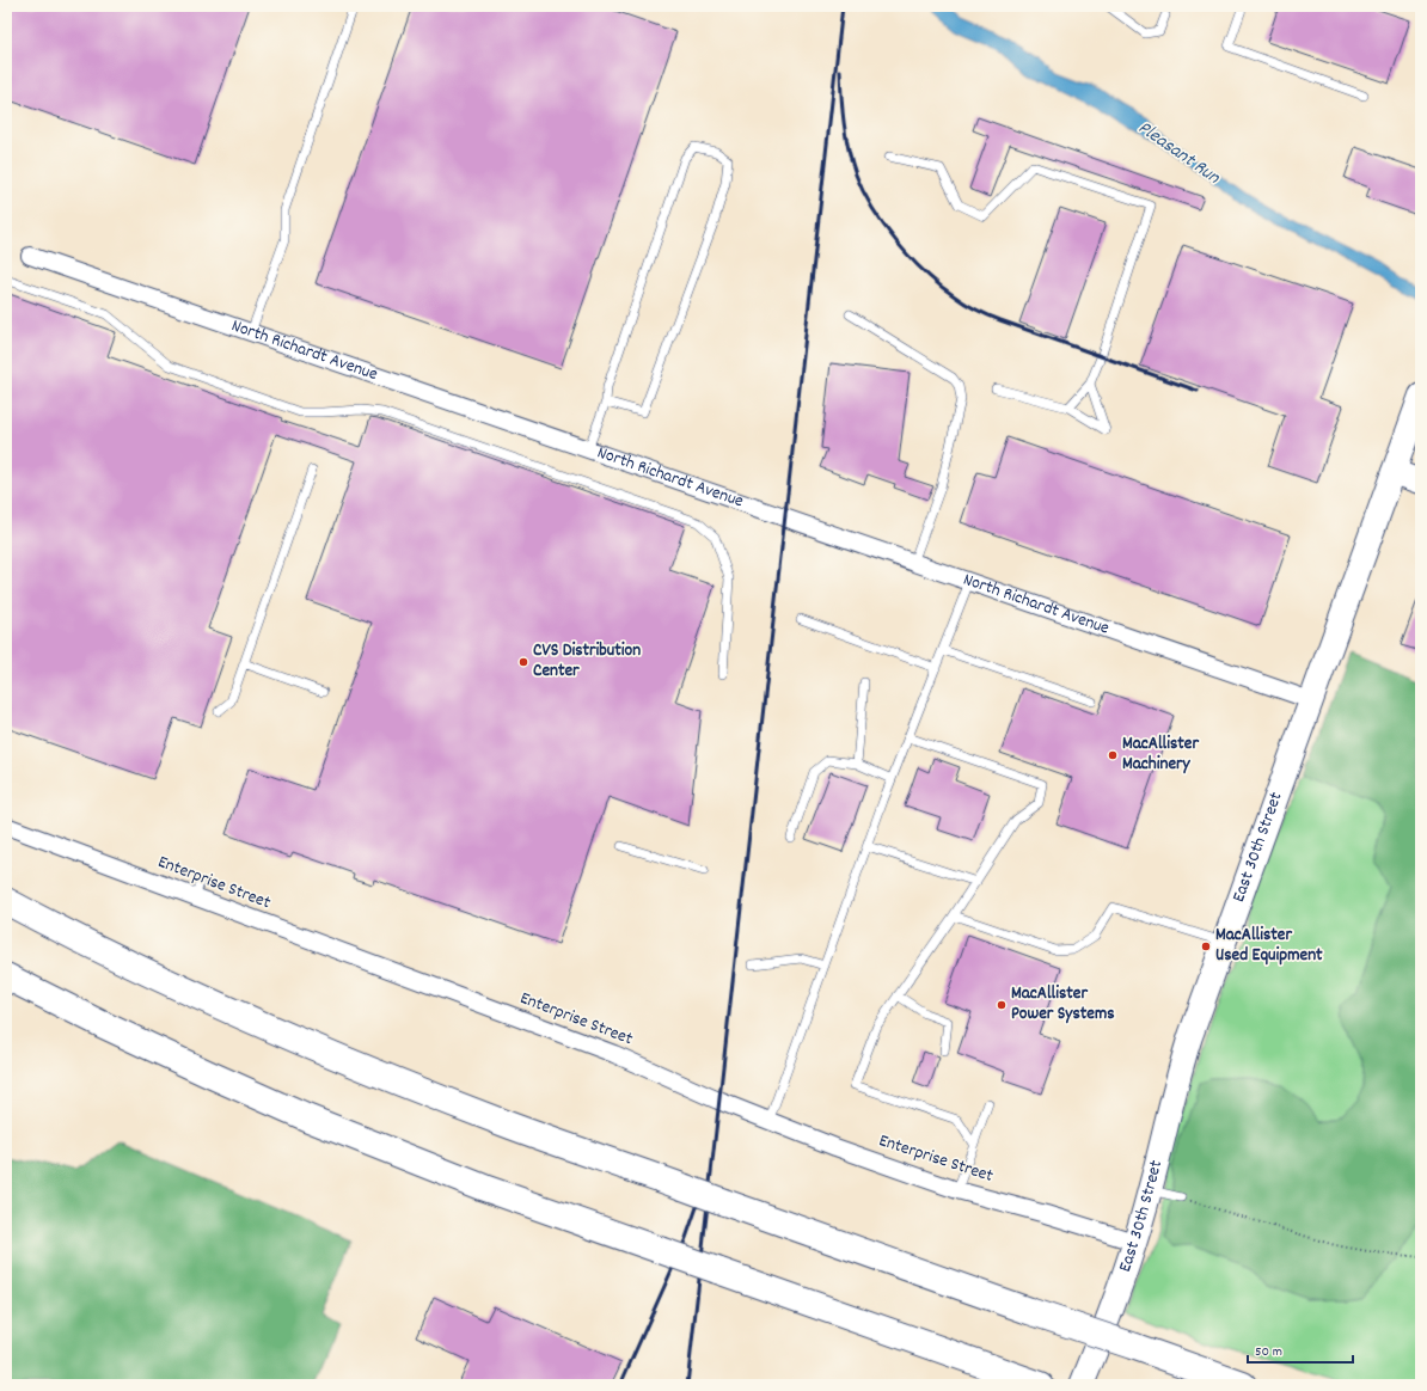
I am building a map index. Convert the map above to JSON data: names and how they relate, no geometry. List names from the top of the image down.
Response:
{
  "streets": {
    "main road": ["East 30th Street"],
    "street": ["North Richardt Avenue", "Enterprise Street"]
  },
  "crossings": [
    ["North Richardt Avenue", "East 30th Street"],
    ["East 30th Street", "Enterprise Street"]
  ],
  "water": ["Pleasant Run"],
  "places": [
    "CVS Distribution Center",
    "MacAllister Machinery",
    "MacAllister Used Equipment",
    "MacAllister Power Systems"
  ],
  "scale_bar": "50 m"
}
